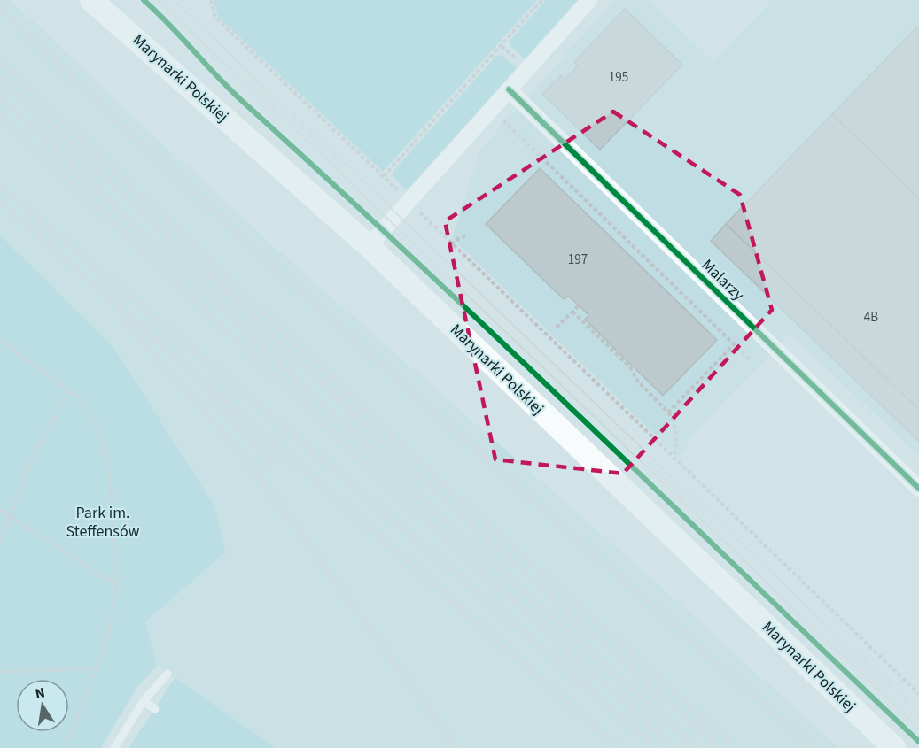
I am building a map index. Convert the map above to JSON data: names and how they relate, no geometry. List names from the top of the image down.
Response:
{
  "streets": {
    "main road": ["Marynarki Polskiej"],
    "street": ["Malarzy"]
  },
  "parks": ["Park im. Steffensów"],
  "house_numbers": ["195", "197", "4B"],
  "north": "top"
}
